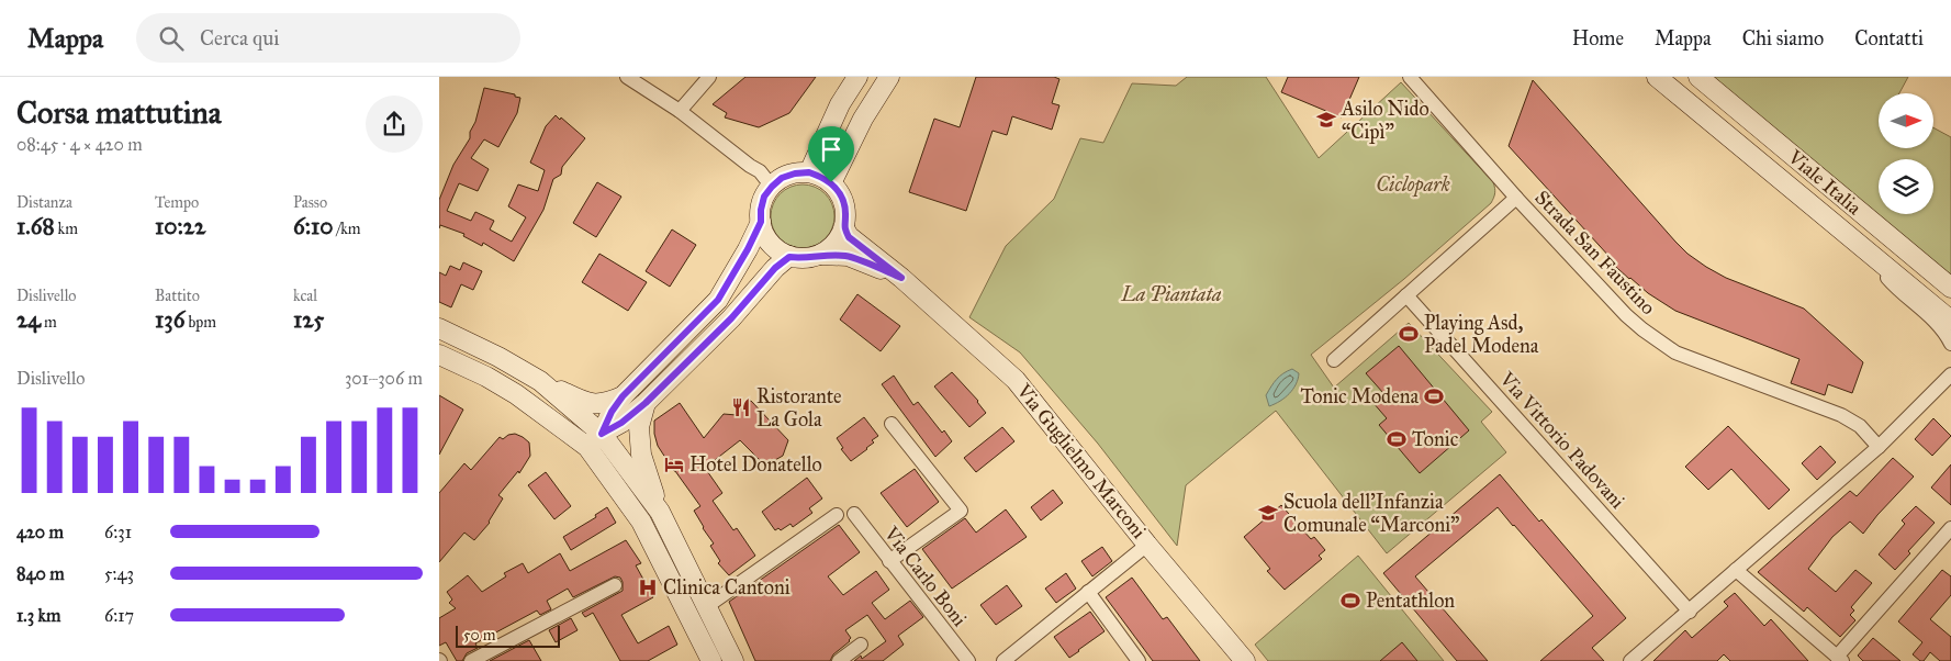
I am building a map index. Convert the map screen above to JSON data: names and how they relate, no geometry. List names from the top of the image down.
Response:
{
  "streets": {
    "street": [
      "Viale Italia",
      "Strada San Faustino",
      "Via Vittorio Padovani",
      "Via Guglielmo Marconi",
      "Via Carlo Boni"
    ]
  },
  "parks": ["Ciclopark", "La Piantata"],
  "places": {
    "school or university": ["Asilo Nido “Cipì”", "Scuola dell’Infanzia Comunale “Marconi”"],
    "sports": [
      "Playing Asd, Padel Modena",
      "Tonic Modena",
      "Tonic",
      "Pentathlon"
    ],
    "restaurant": ["Ristorante La Gola"],
    "hotel": ["Hotel Donatello"],
    "hospital": ["Clinica Cantoni"]
  },
  "scale_bar": "50 m",
  "north": "right",
  "page": {
    "header": "Mappa",
    "search": "Cerca qui",
    "nav": [
      "Home",
      "Mappa",
      "Chi siamo",
      "Contatti"
    ],
    "heading": ["Corsa mattutina", "08:45 · 4 × 420 m"],
    "stats": [
      ["Distanza", "1.68 km"],
      ["Tempo", "10:22"],
      ["Passo", "6:10 /km"],
      ["Dislivello", "24 m"],
      ["Battito", "136 bpm"],
      ["kcal", "125"]
    ],
    "chart": ["Dislivello", "301–306 m"],
    "list": [
      {
        "name": "420 m",
        "note": "6:31"
      },
      {
        "name": "840 m",
        "note": "5:43"
      },
      {
        "name": "1.3 km",
        "note": "6:17"
      }
    ],
    "scale": "50 m"
  }
}
